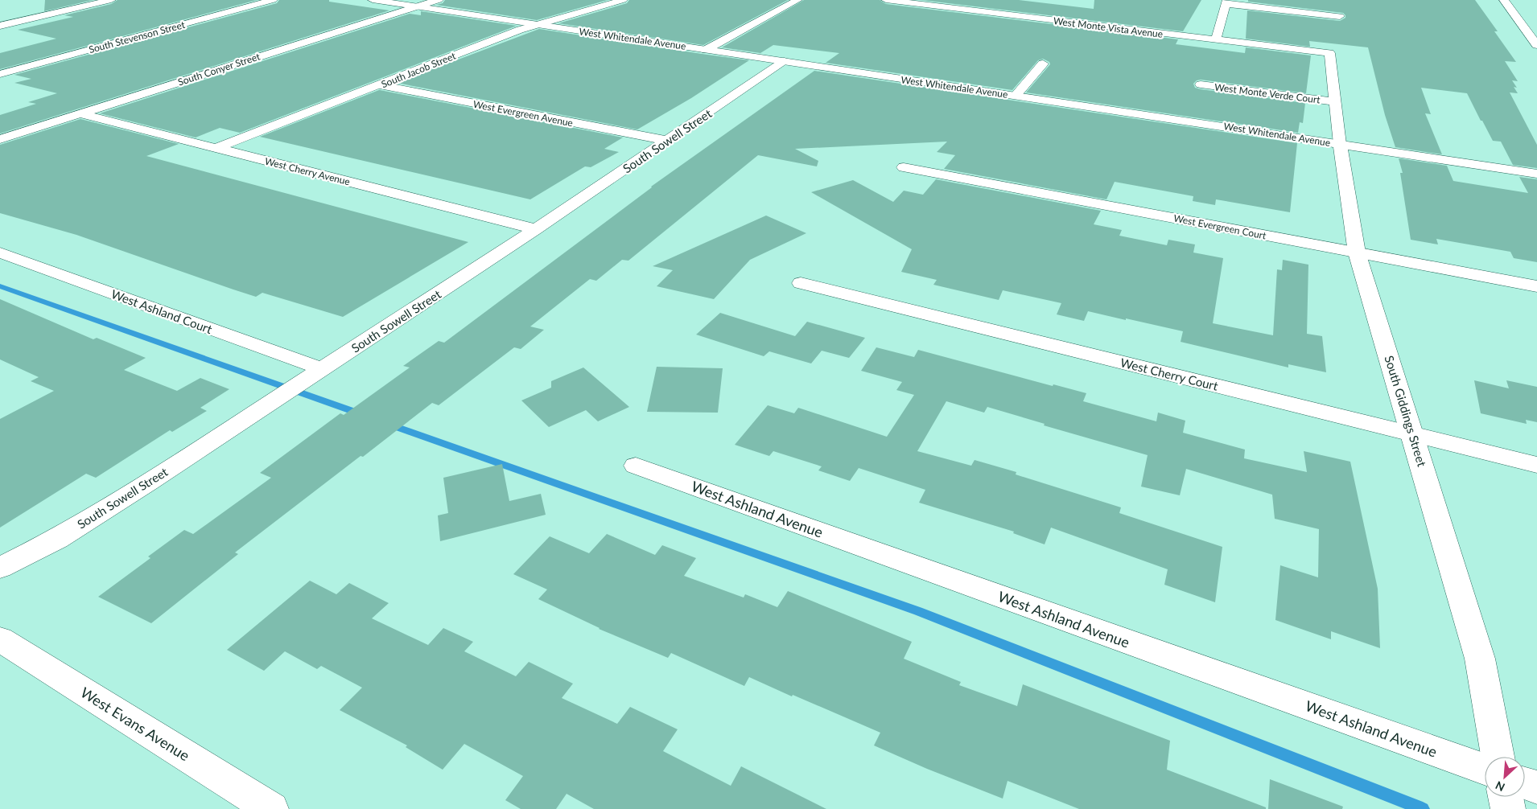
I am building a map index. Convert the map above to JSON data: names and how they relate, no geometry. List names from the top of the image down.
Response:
{
  "streets": {
    "street": [
      "West Monte Vista Avenue",
      "South Stevenson Street",
      "West Whitendale Avenue",
      "South Conyer Street",
      "South Jacob Street",
      "West Monte Verde Court",
      "West Evergreen Avenue",
      "South Sowell Street",
      "West Cherry Avenue",
      "West Evergreen Court",
      "West Ashland Court",
      "West Cherry Court",
      "South Giddings Street",
      "West Ashland Avenue",
      "West Evans Avenue"
    ]
  },
  "crossings": [
    ["West Monte Vista Avenue", "South Giddings Street"],
    ["West Whitendale Avenue", "South Conyer Street"],
    ["West Whitendale Avenue", "South Jacob Street"],
    ["West Whitendale Avenue", "South Sowell Street"],
    ["West Whitendale Avenue", "South Giddings Street"],
    ["South Conyer Street", "West Cherry Avenue"],
    ["South Jacob Street", "West Evergreen Avenue"],
    ["South Jacob Street", "West Cherry Avenue"],
    ["West Monte Verde Court", "South Giddings Street"],
    ["West Evergreen Avenue", "South Sowell Street"],
    ["South Sowell Street", "West Cherry Avenue"],
    ["South Sowell Street", "West Ashland Court"],
    ["West Evergreen Court", "South Giddings Street"],
    ["West Cherry Court", "South Giddings Street"]
  ],
  "north": "bottom left"
}
